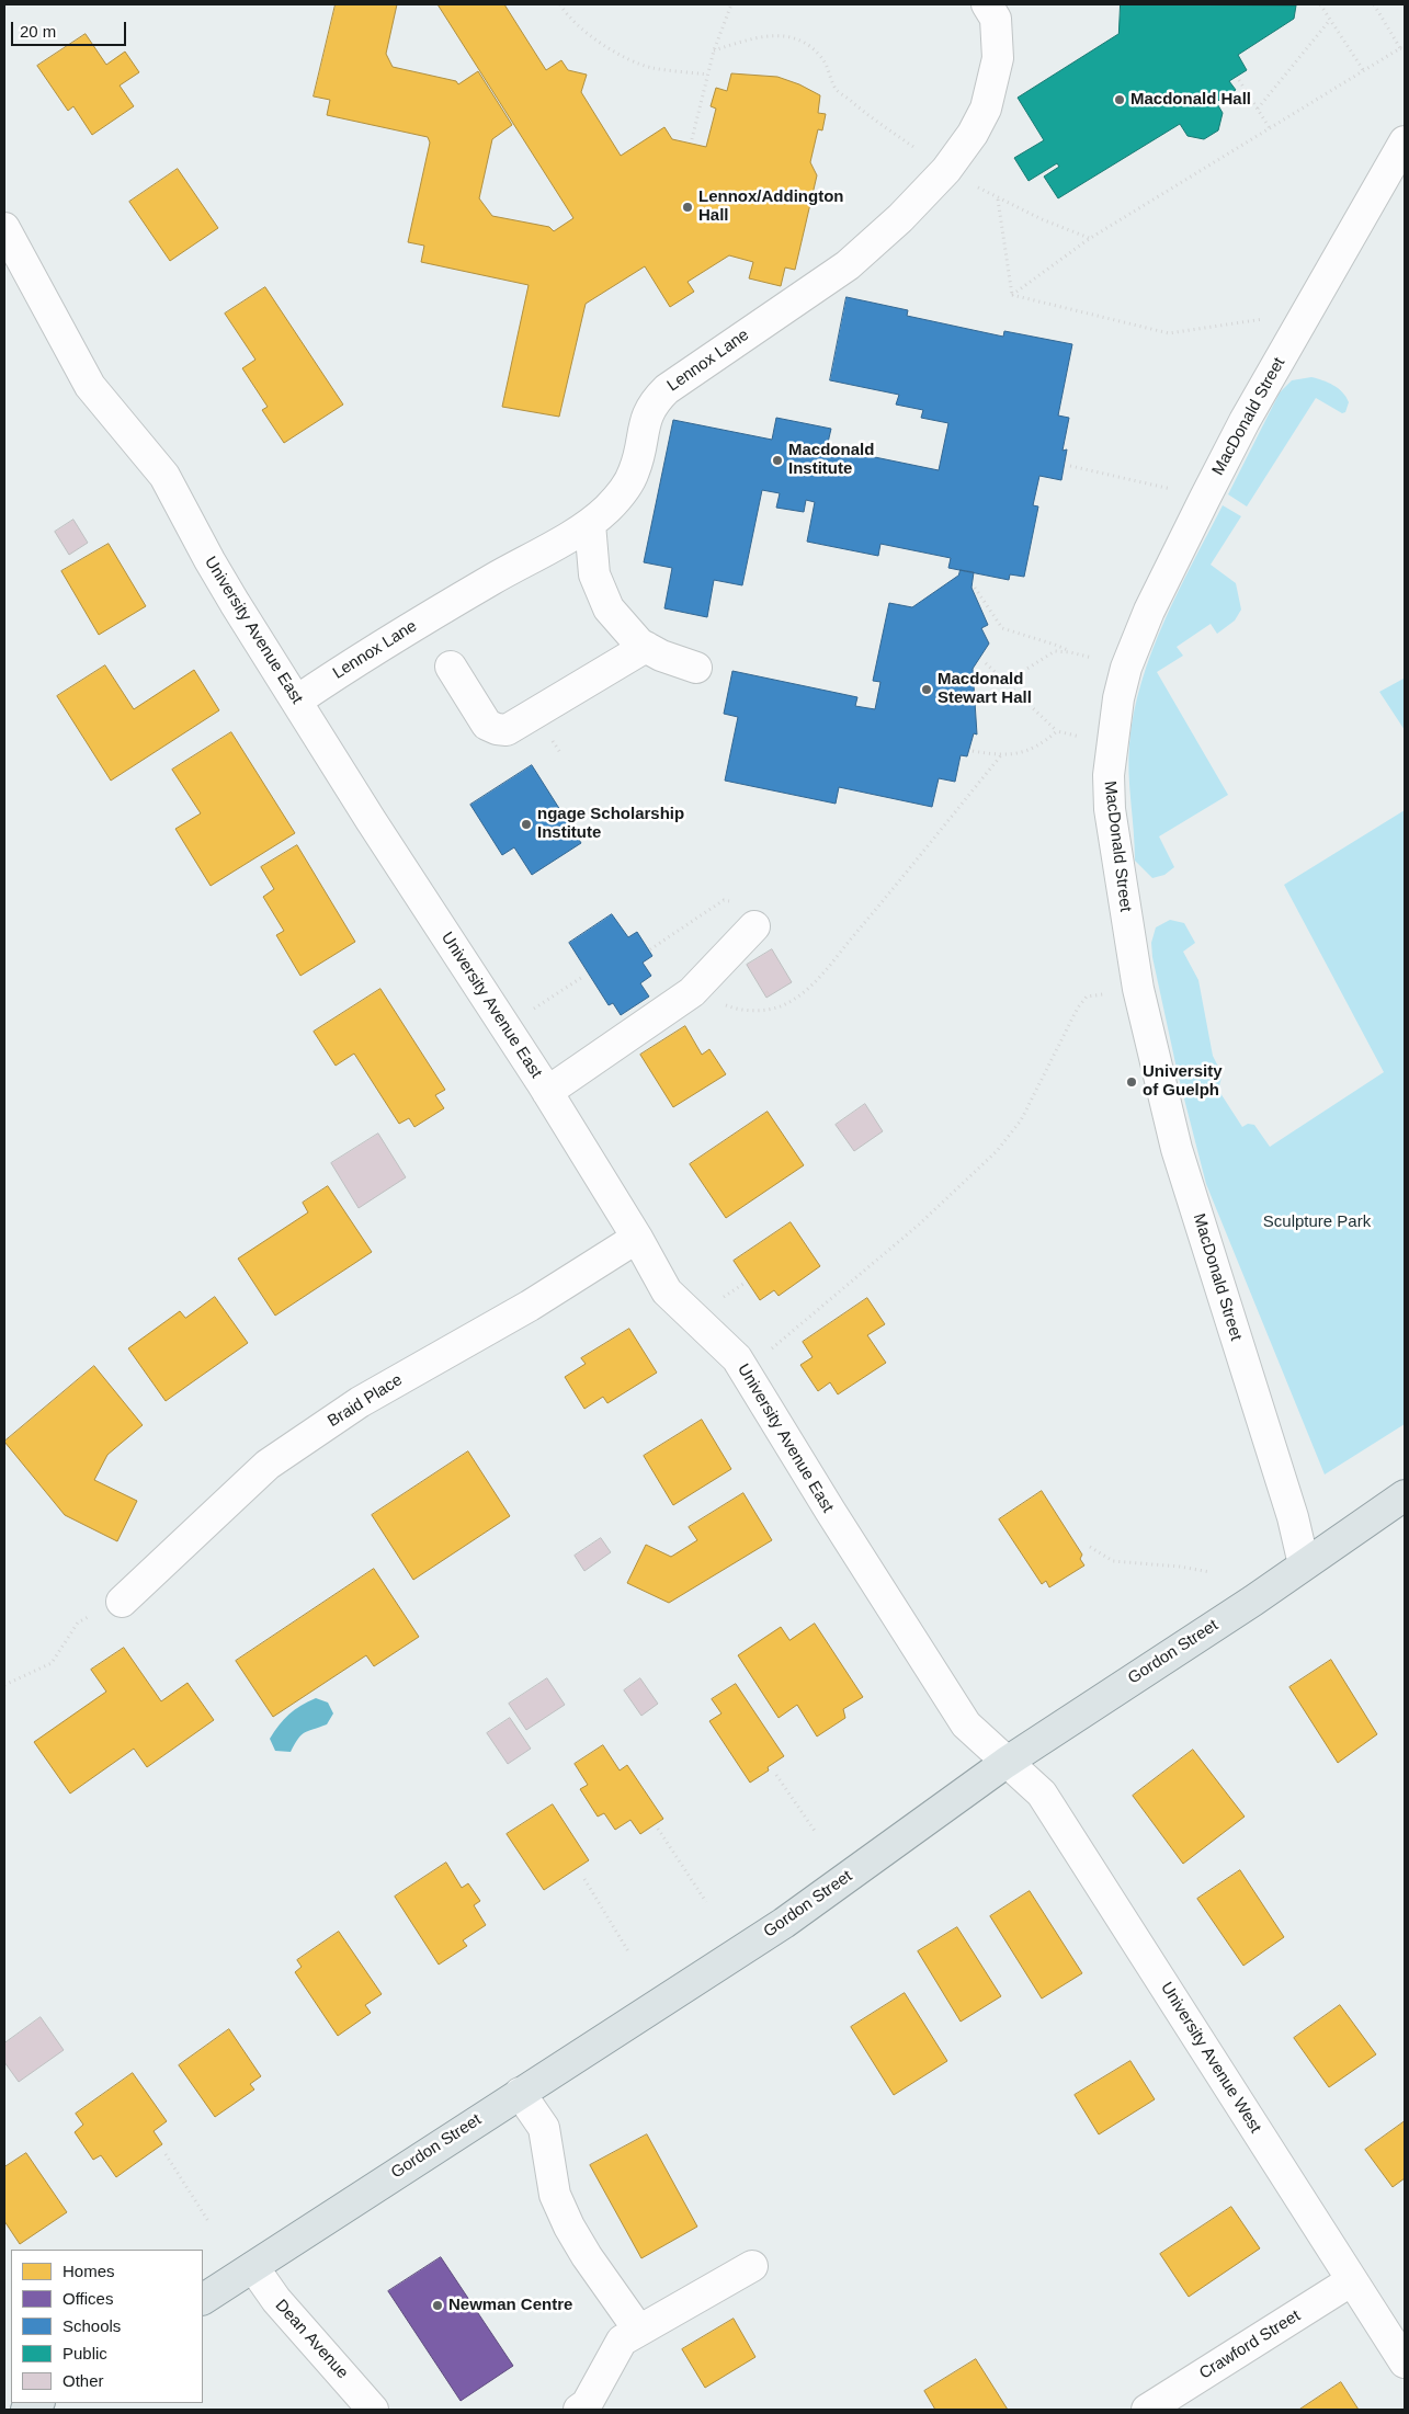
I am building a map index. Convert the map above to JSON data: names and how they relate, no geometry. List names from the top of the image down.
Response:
{
  "streets": {
    "main road": ["Gordon Street"],
    "street": [
      "Lennox Lane",
      "MacDonald Street",
      "University Avenue East",
      "Braid Place",
      "University Avenue West",
      "Dean Avenue",
      "Crawford Street"
    ]
  },
  "crossings": [
    ["Lennox Lane", "University Avenue East"],
    ["MacDonald Street", "Gordon Street"],
    ["University Avenue East", "Braid Place"],
    ["University Avenue East", "Gordon Street"],
    ["University Avenue East", "University Avenue West"],
    ["Gordon Street", "University Avenue West"],
    ["Gordon Street", "Dean Avenue"],
    ["University Avenue West", "Crawford Street"]
  ],
  "parks": ["Sculpture Park"],
  "places": [
    "Macdonald Hall",
    "Lennox/Addington Hall",
    "Macdonald Institute",
    "Macdonald Stewart Hall",
    "ngage Scholarship Institute",
    "University of Guelph",
    "Newman Centre"
  ],
  "legend": [
    "Homes",
    "Offices",
    "Schools",
    "Public",
    "Other"
  ],
  "scale_bar": "20 m"
}
